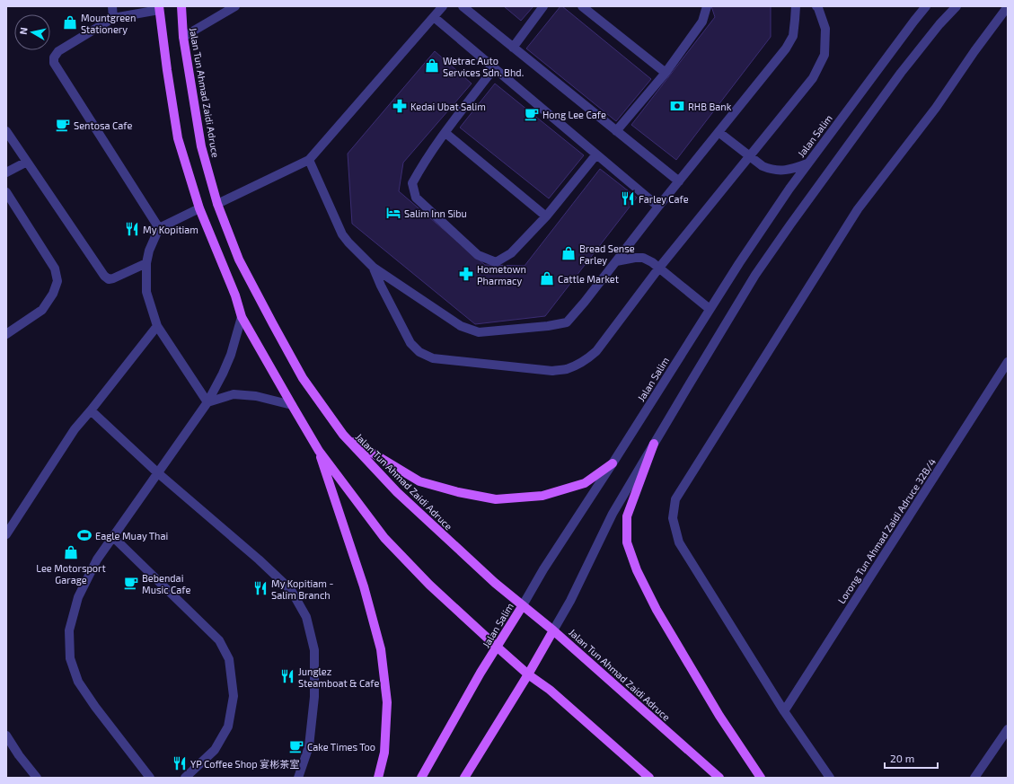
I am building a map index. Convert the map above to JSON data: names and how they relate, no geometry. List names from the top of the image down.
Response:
{
  "streets": {
    "main road": ["Jalan Tun Ahmad Zaidi Adruce", "Jalan Salim"],
    "street": ["Lorong Tun Ahmad Zaidi Adruce 32B/4"]
  },
  "crossings": [
    ["Jalan Tun Ahmad Zaidi Adruce", "Jalan Salim"]
  ],
  "places": {
    "shop": [
      "Mountgreen Stationery",
      "Wetrac Auto Services Sdn. Bhd.",
      "Bread Sense Farley",
      "Cattle Market",
      "Lee Motorsport Garage"
    ],
    "pharmacy": ["Kedai Ubat Salim", "Hometown Pharmacy"],
    "bank": ["RHB Bank"],
    "cafe": [
      "Hong Lee Cafe",
      "Sentosa Cafe",
      "Bebendai Music Cafe",
      "Cake Times Too"
    ],
    "restaurant": [
      "Farley Cafe",
      "My Kopitiam",
      "My Kopitiam - Salim Branch",
      "Junglez Steamboat & Cafe",
      "YP Coffee Shop 宴彬茶室"
    ],
    "hotel": ["Salim Inn Sibu"],
    "sports": ["Eagle Muay Thai"]
  },
  "scale_bar": "20 m",
  "north": "left"
}
